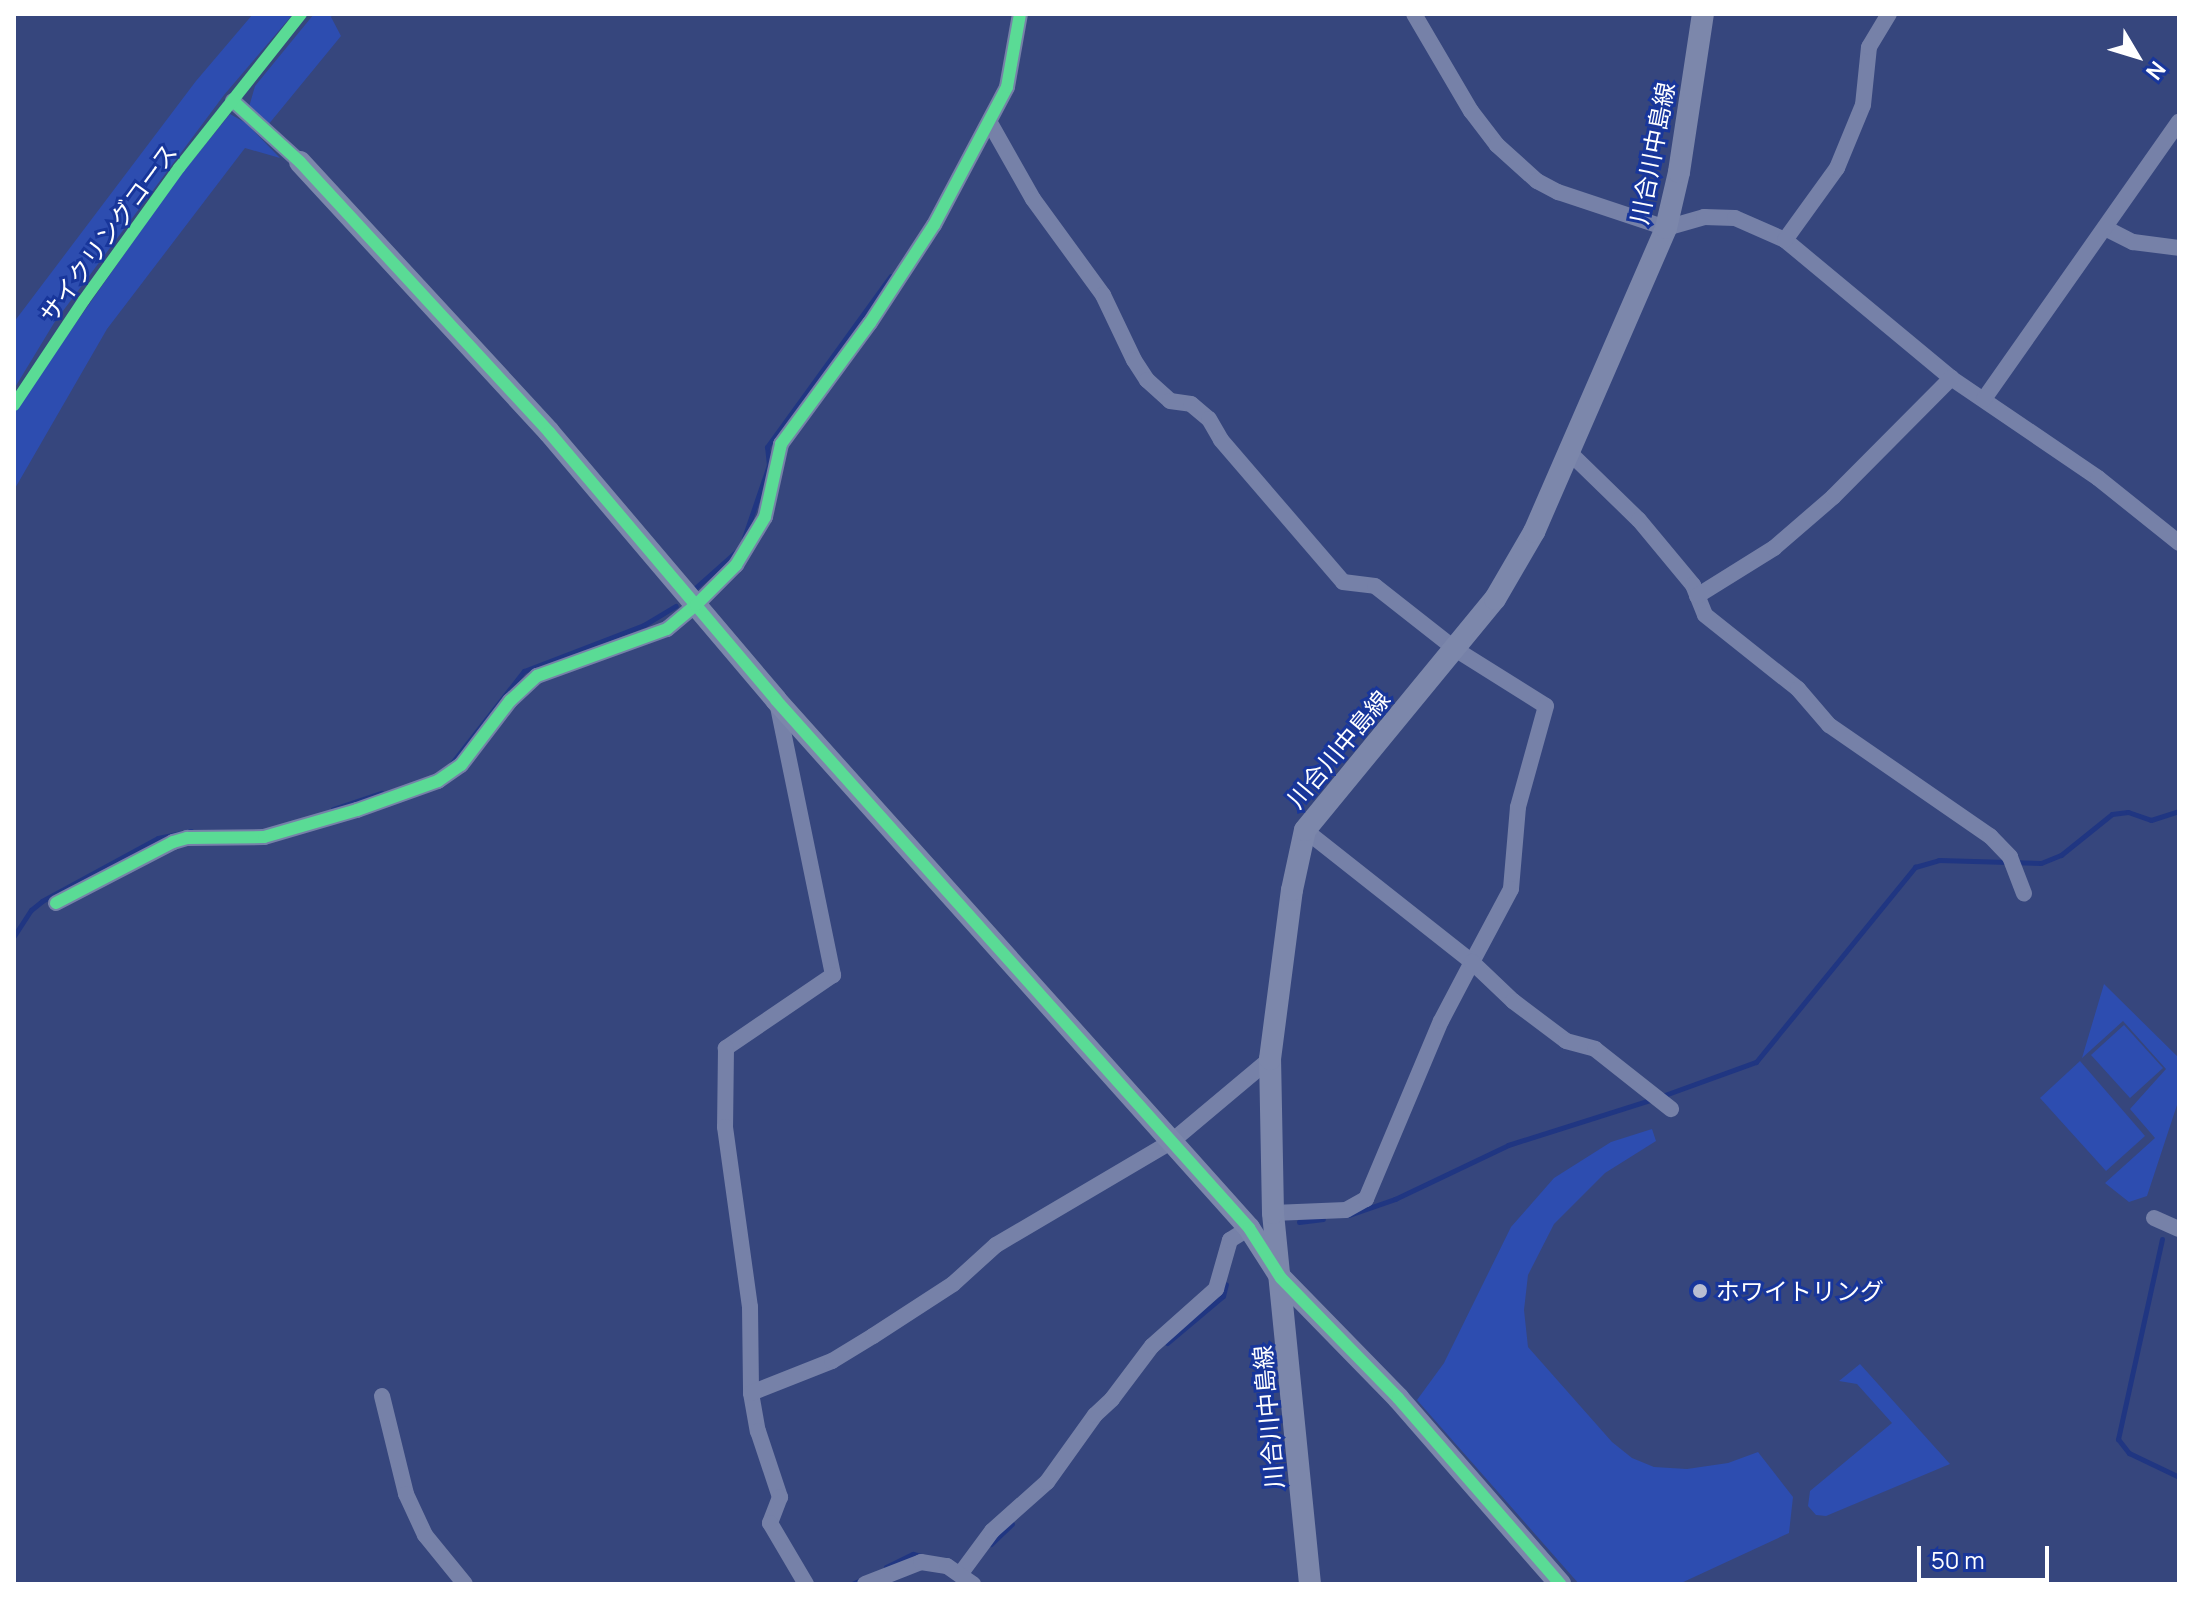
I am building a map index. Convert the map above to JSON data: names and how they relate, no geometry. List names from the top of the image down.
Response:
{
  "streets": {
    "street": ["川合川中島線"],
    "cycle path": ["サイクリングコース"]
  },
  "places": ["ホワイトリング"],
  "scale_bar": "50 m",
  "north": "bottom right"
}
